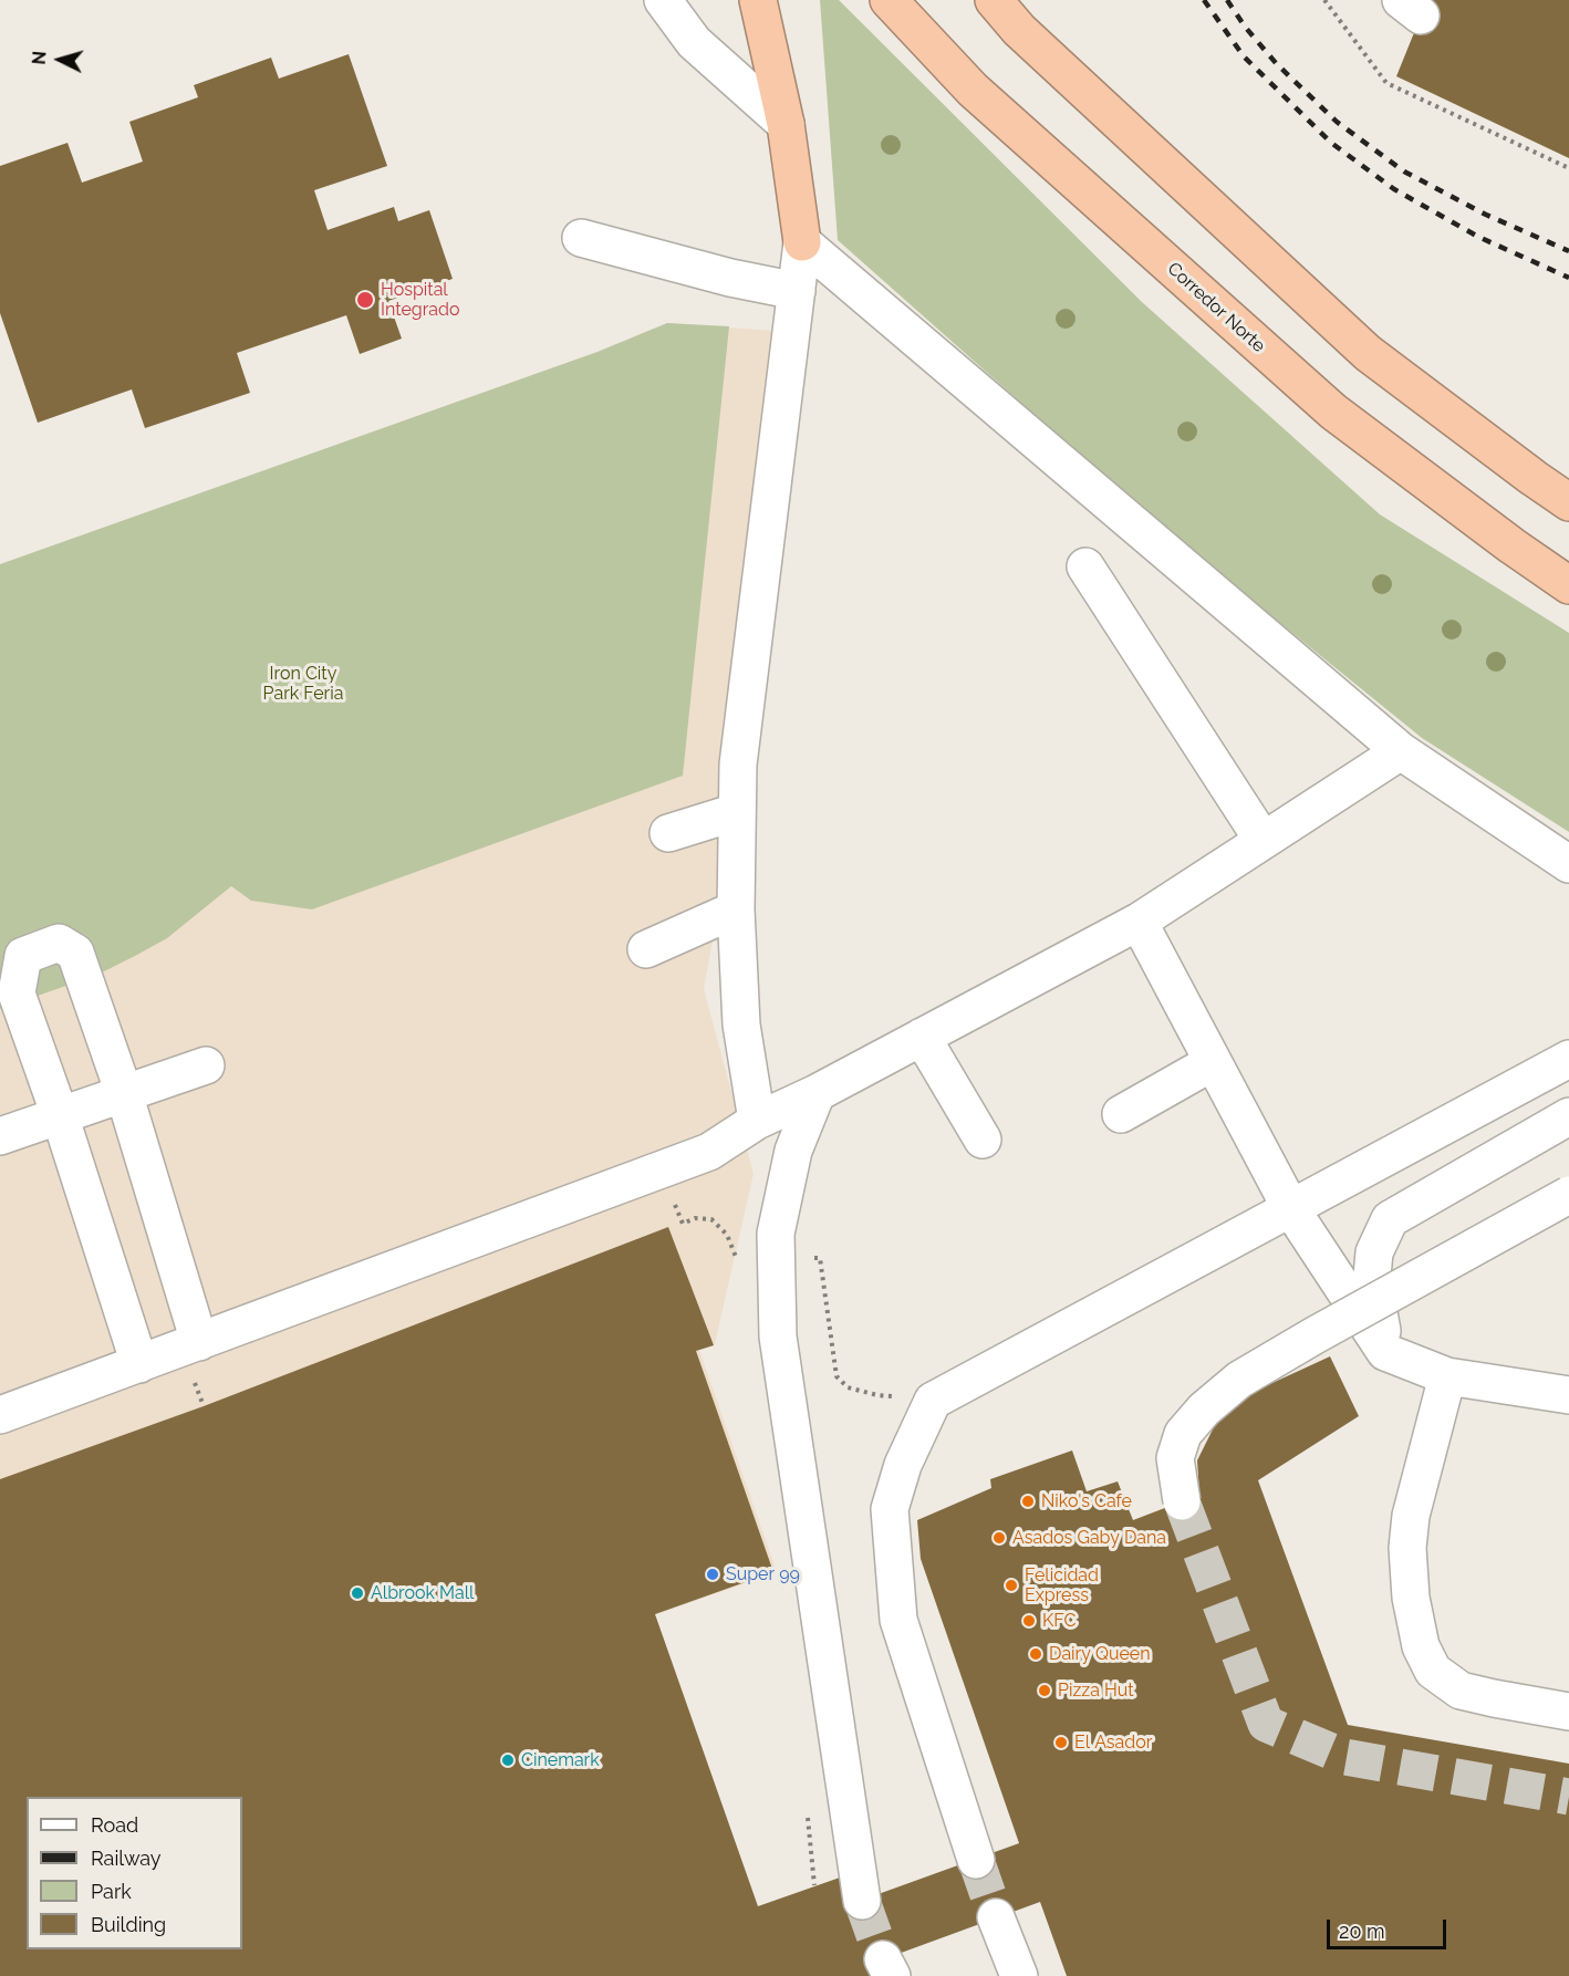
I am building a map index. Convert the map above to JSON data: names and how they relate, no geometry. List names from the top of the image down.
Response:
{
  "streets": {
    "highway": ["Corredor Norte"]
  },
  "parks": ["Iron City Park Feria"],
  "places": [
    "Hospital Integrado",
    "Niko's Cafe",
    "Asados Gaby Dana",
    "Super 99",
    "Felicidad Express",
    "Albrook Mall",
    "KFC",
    "Dairy Queen",
    "Pizza Hut",
    "El Asador",
    "Cinemark"
  ],
  "legend": [
    "Road",
    "Railway",
    "Park",
    "Building"
  ],
  "scale_bar": "20 m",
  "north": "left"
}
